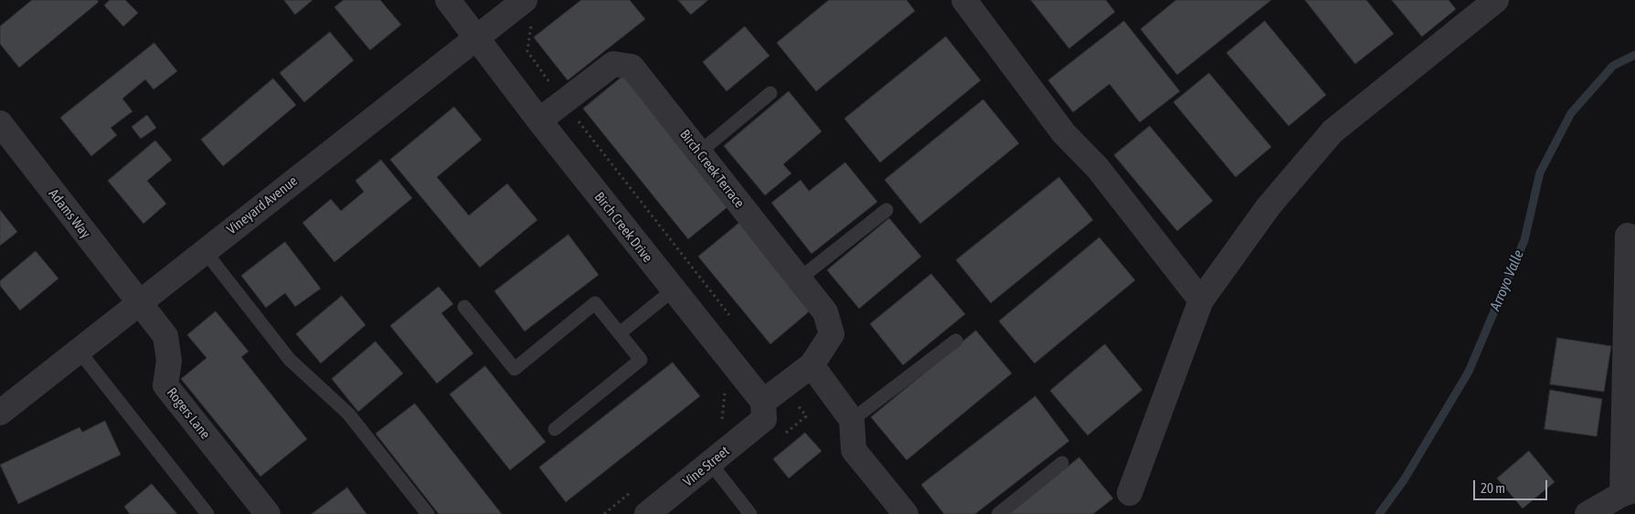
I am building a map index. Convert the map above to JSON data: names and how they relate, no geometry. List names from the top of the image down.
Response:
{
  "streets": {
    "street": [
      "Birch Creek Terrace",
      "Vineyard Avenue",
      "Adams Way",
      "Birch Creek Drive",
      "Rogers Lane",
      "Vine Street"
    ]
  },
  "crossings": [
    ["Birch Creek Terrace", "Birch Creek Drive"],
    ["Birch Creek Terrace", "Vine Street"],
    ["Vineyard Avenue", "Adams Way"],
    ["Vineyard Avenue", "Birch Creek Drive"],
    ["Vineyard Avenue", "Rogers Lane"],
    ["Adams Way", "Rogers Lane"],
    ["Birch Creek Drive", "Vine Street"]
  ],
  "water": ["Arroyo Valle"],
  "scale_bar": "20 m"
}
